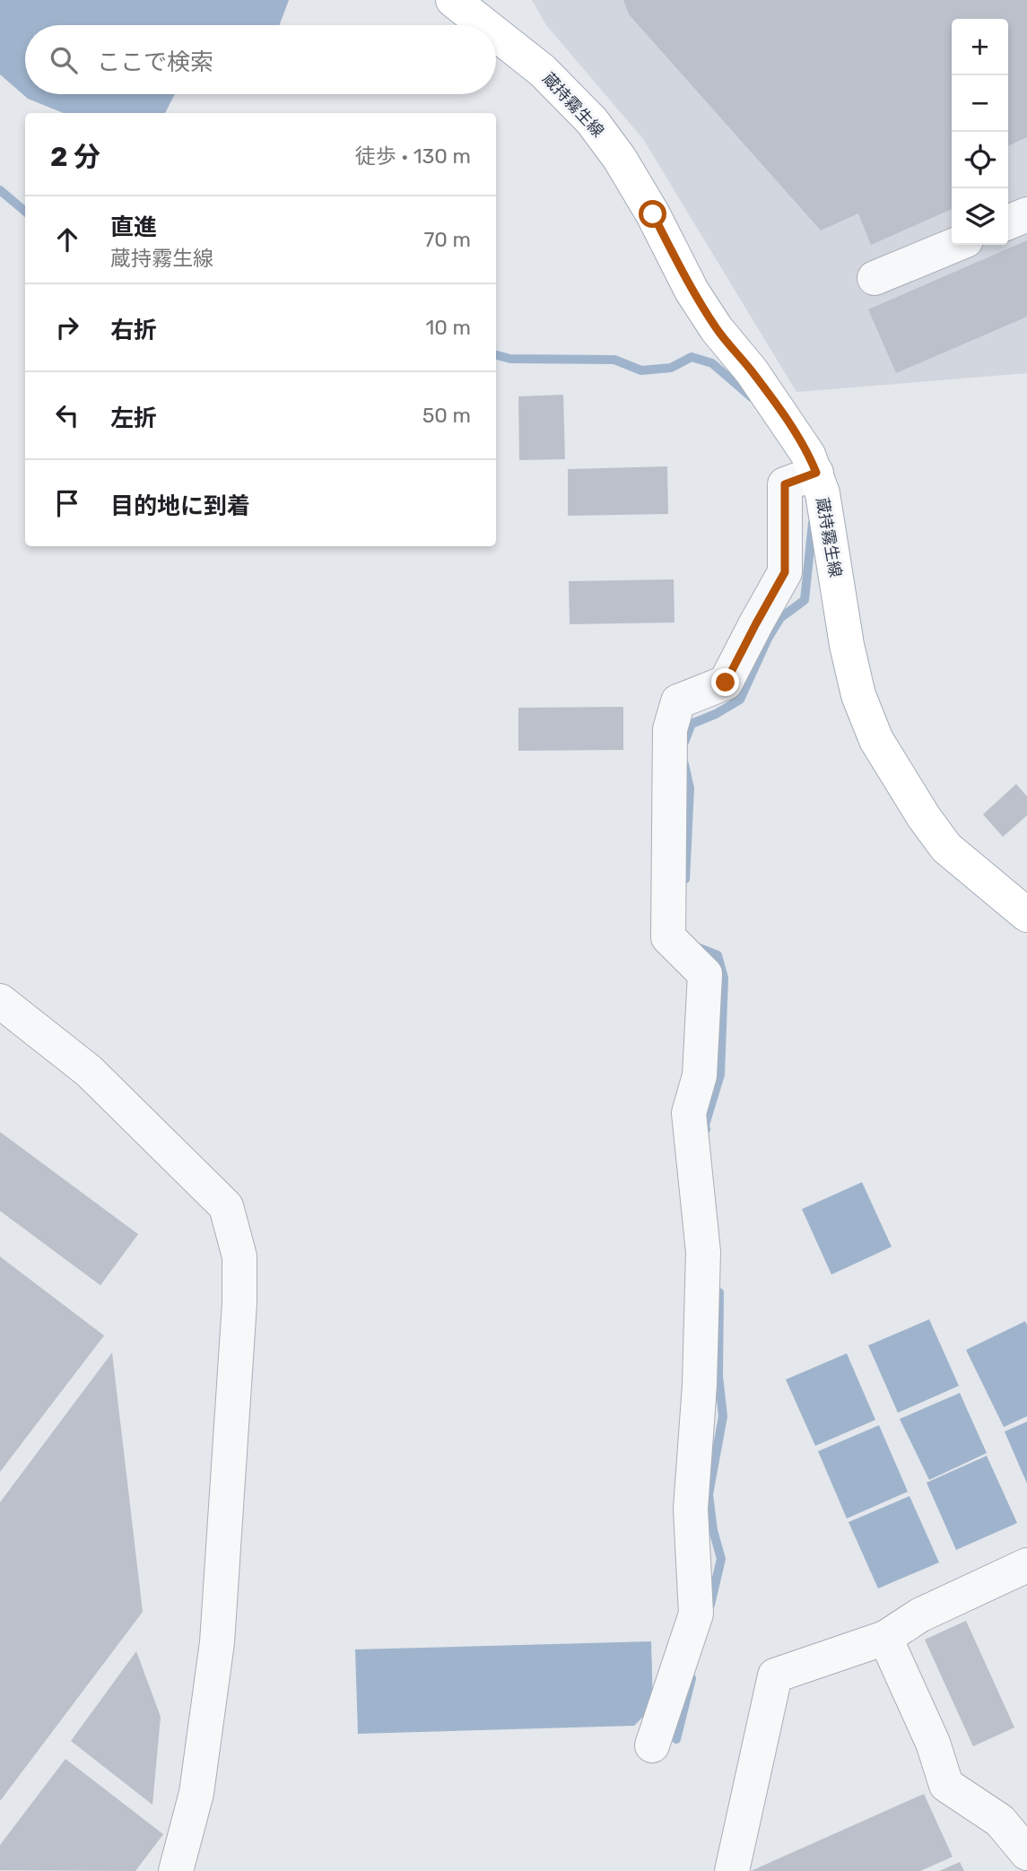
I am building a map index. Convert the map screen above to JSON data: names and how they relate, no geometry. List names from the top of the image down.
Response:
{
  "streets": {
    "main road": ["蔵持霧生線"]
  },
  "page": {
    "map_buttons": ["+", "−"],
    "search": "ここで検索",
    "heading": ["2 分", "徒歩 · 130 m"],
    "list": [
      ["直進", "蔵持霧生線", "70 m"],
      ["右折", "10 m"],
      ["左折", "50 m"],
      "目的地に到着"
    ]
  }
}
